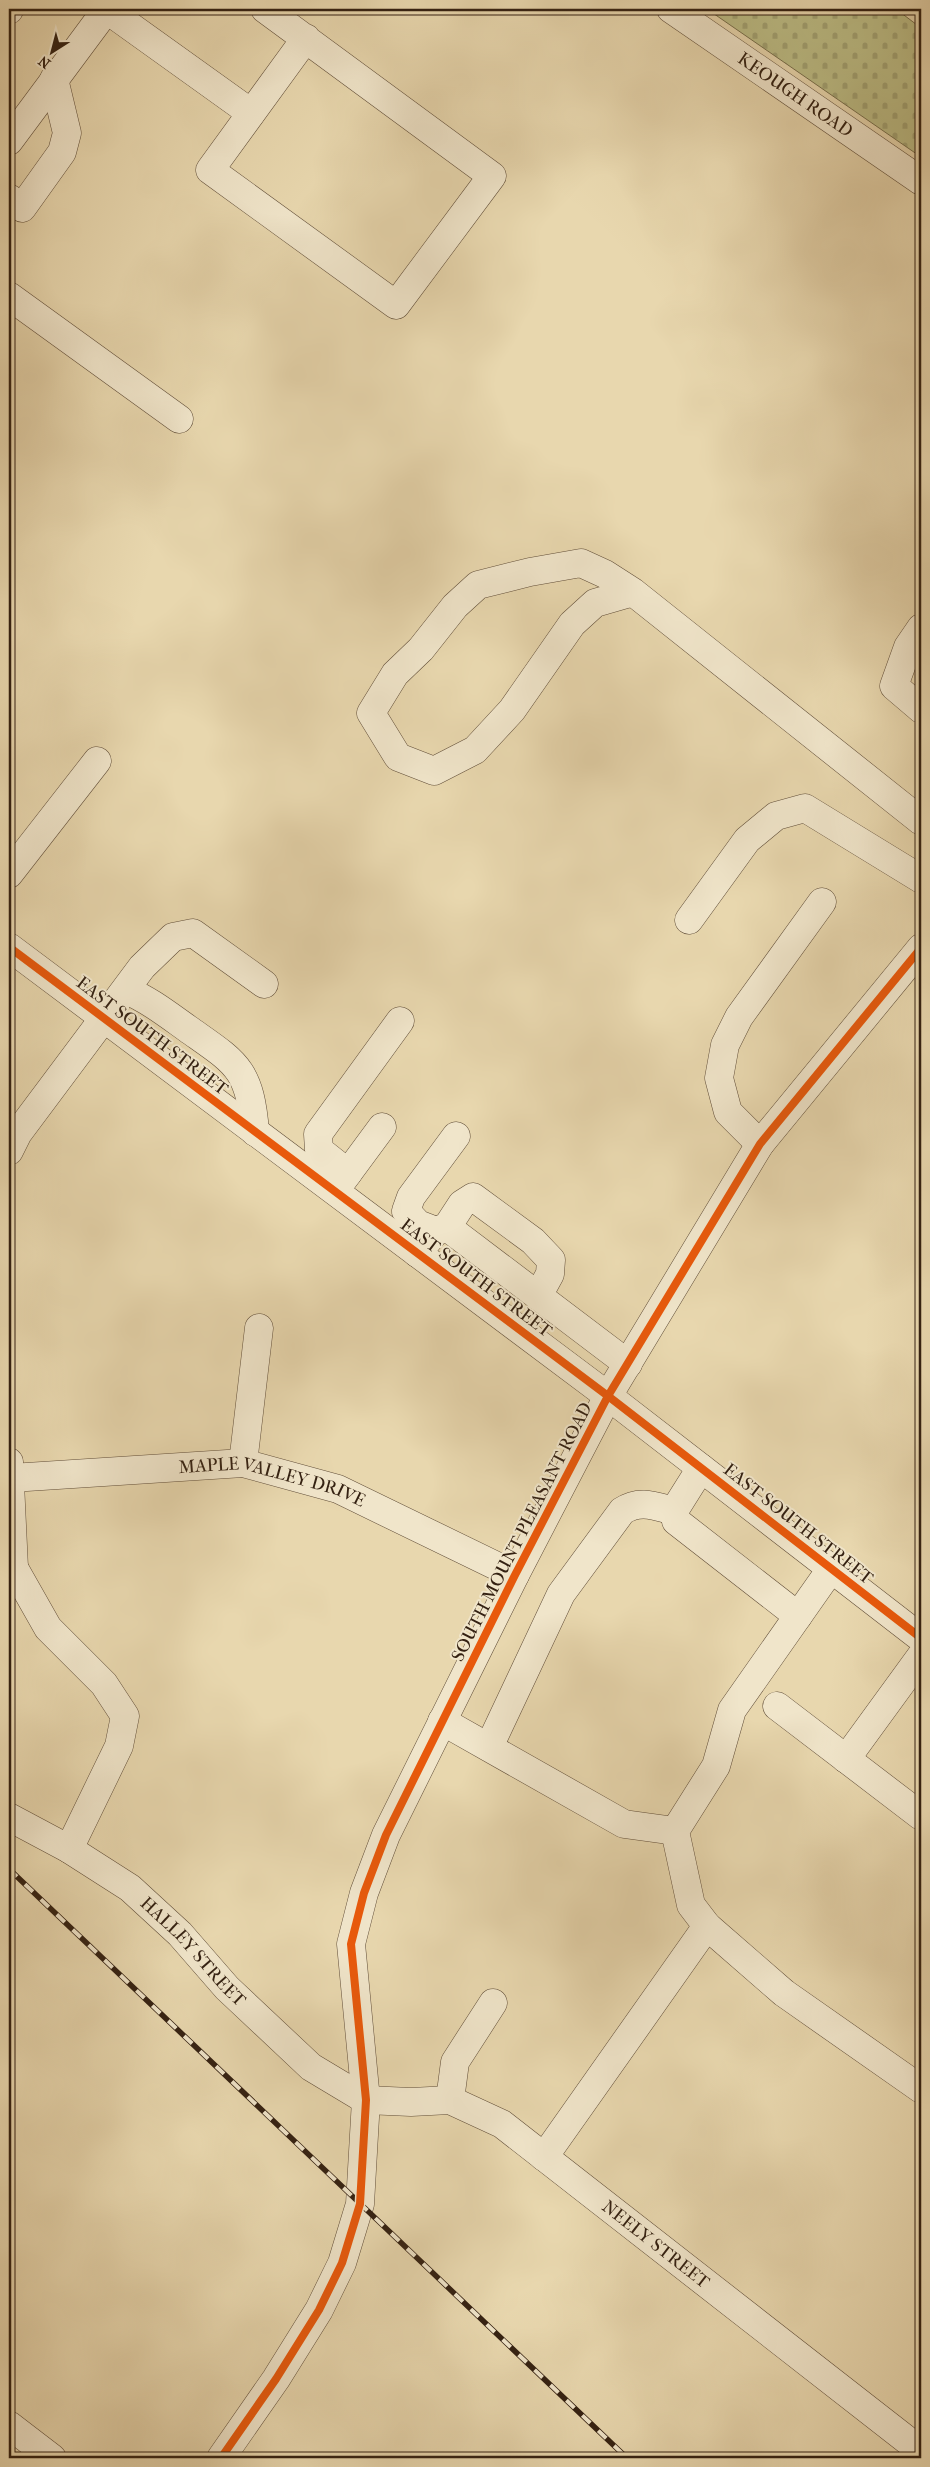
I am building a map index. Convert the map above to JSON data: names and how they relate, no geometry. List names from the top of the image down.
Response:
{
  "streets": {
    "street": [
      "KEOUGH ROAD",
      "EAST SOUTH STREET",
      "MAPLE VALLEY DRIVE",
      "SOUTH MOUNT PLEASANT ROAD",
      "HALLEY STREET",
      "NEELY STREET"
    ]
  },
  "crossings": [
    ["EAST SOUTH STREET", "SOUTH MOUNT PLEASANT ROAD"],
    ["MAPLE VALLEY DRIVE", "SOUTH MOUNT PLEASANT ROAD"],
    ["SOUTH MOUNT PLEASANT ROAD", "HALLEY STREET"],
    ["SOUTH MOUNT PLEASANT ROAD", "NEELY STREET"],
    ["HALLEY STREET", "NEELY STREET"]
  ],
  "north": "bottom left"
}
